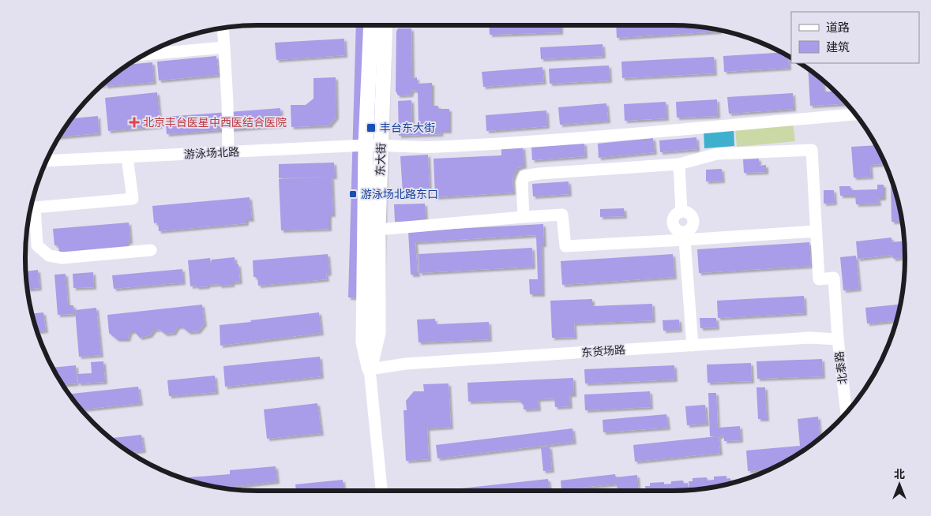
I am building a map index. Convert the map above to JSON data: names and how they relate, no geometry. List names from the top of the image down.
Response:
{
  "streets": {
    "main road": ["东大街"],
    "street": ["游泳场北路", "东货场路", "北泰路"]
  },
  "crossings": [
    ["游泳场北路", "东大街"],
    ["东大街", "东货场路"],
    ["东货场路", "北泰路"]
  ],
  "places": {
    "health": ["北京丰台医星中西医结合医院"],
    "transit": ["丰台东大街", "游泳场北路东口"]
  },
  "legend": ["道路", "建筑"],
  "north": "top"
}
